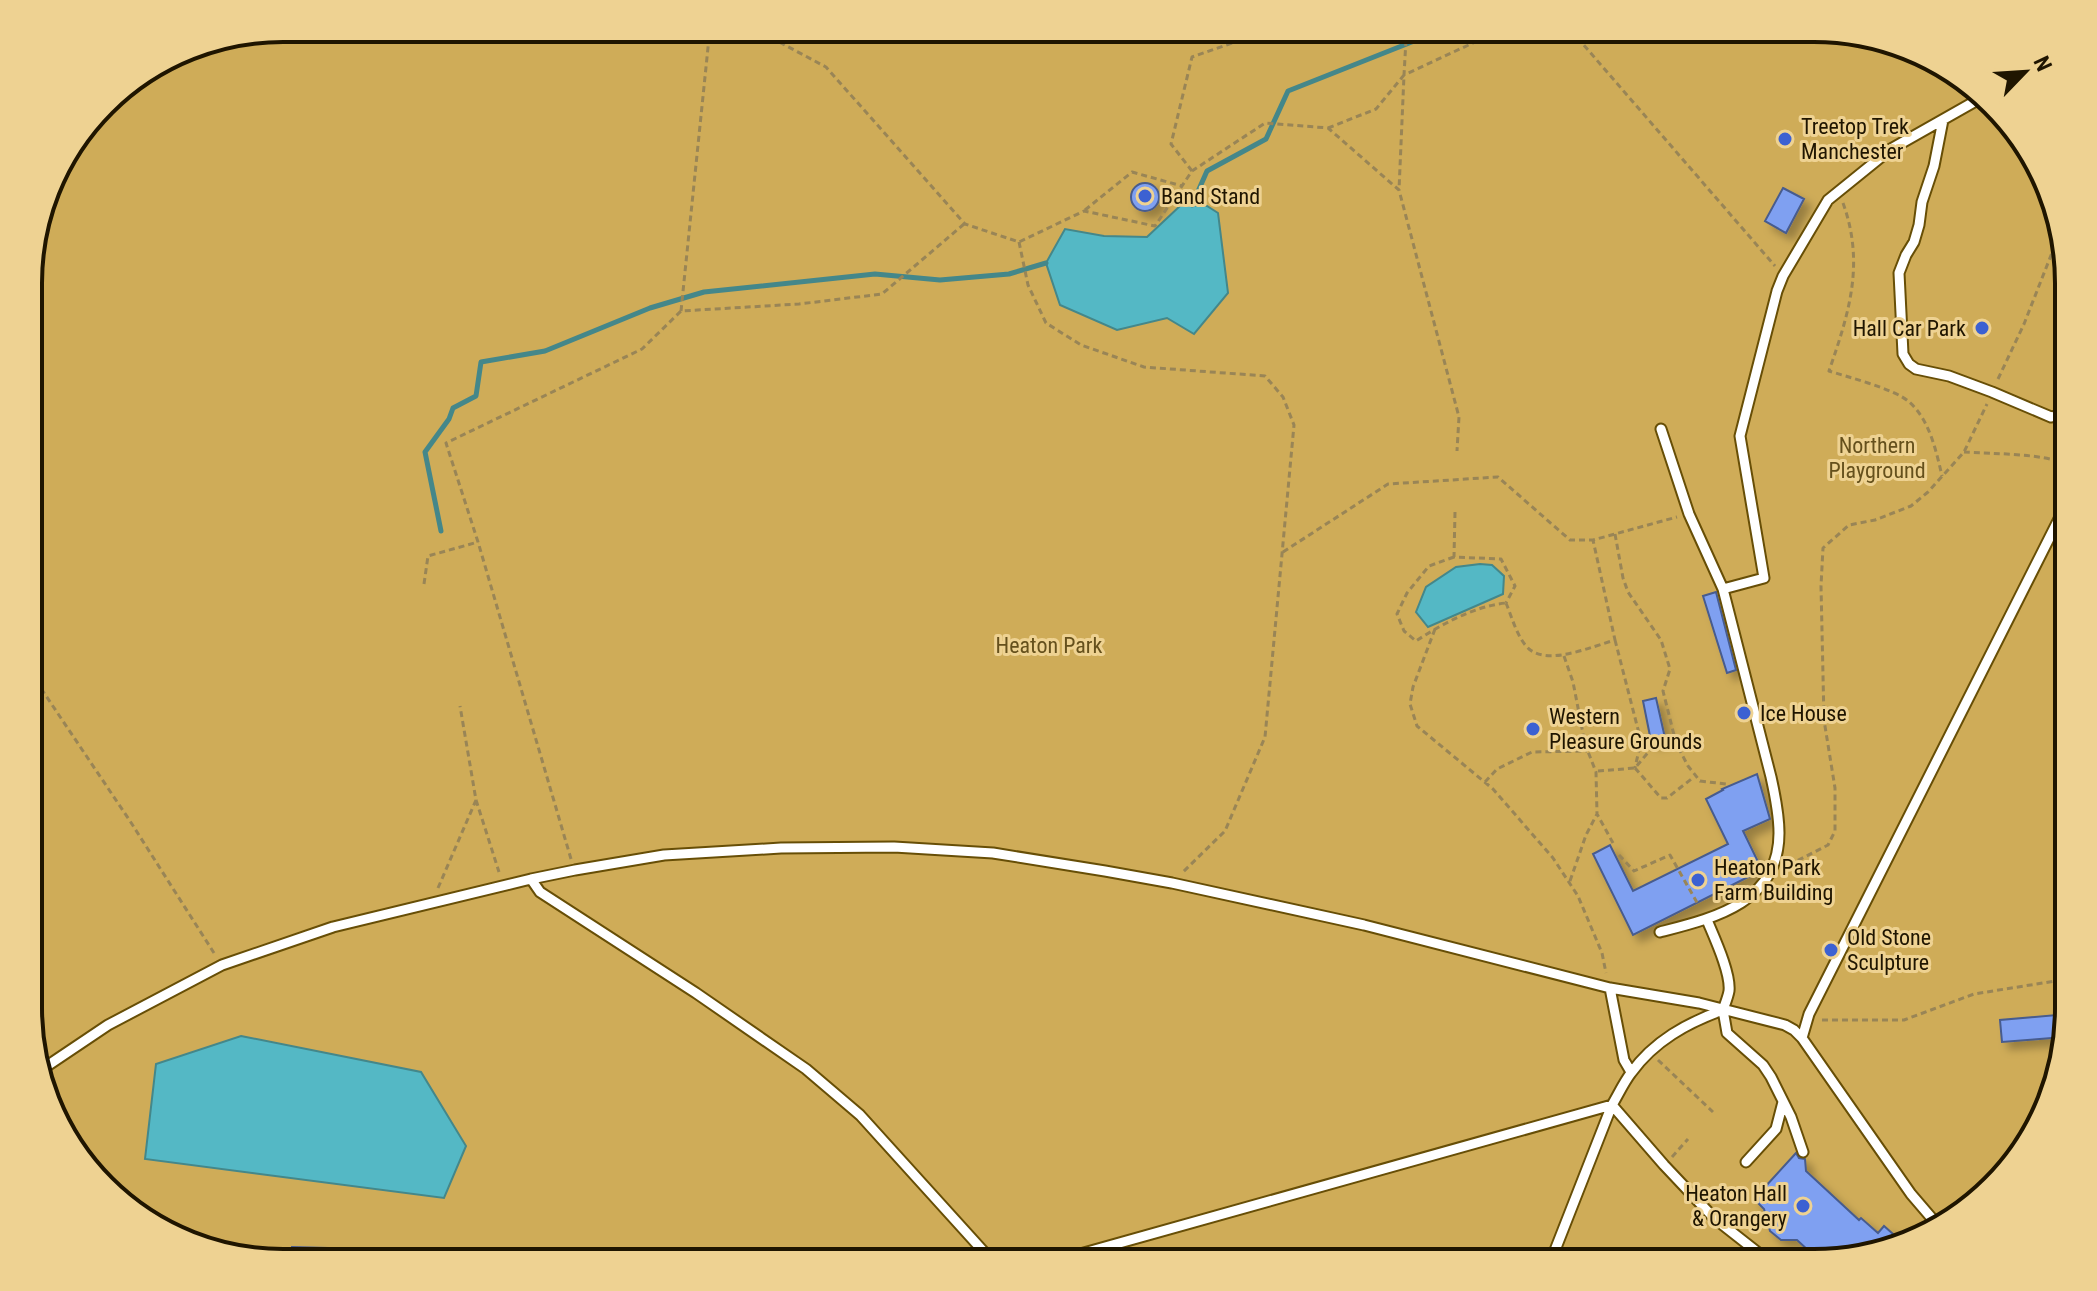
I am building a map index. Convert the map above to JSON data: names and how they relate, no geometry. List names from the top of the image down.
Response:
{
  "parks": ["Northern Playground", "Heaton Park"],
  "places": [
    "Treetop Trek Manchester",
    "Band Stand",
    "Hall Car Park",
    "Ice House",
    "Western Pleasure Grounds",
    "Heaton Park Farm Building",
    "Old Stone Sculpture",
    "Heaton Hall & Orangery"
  ],
  "north": "top right"
}
